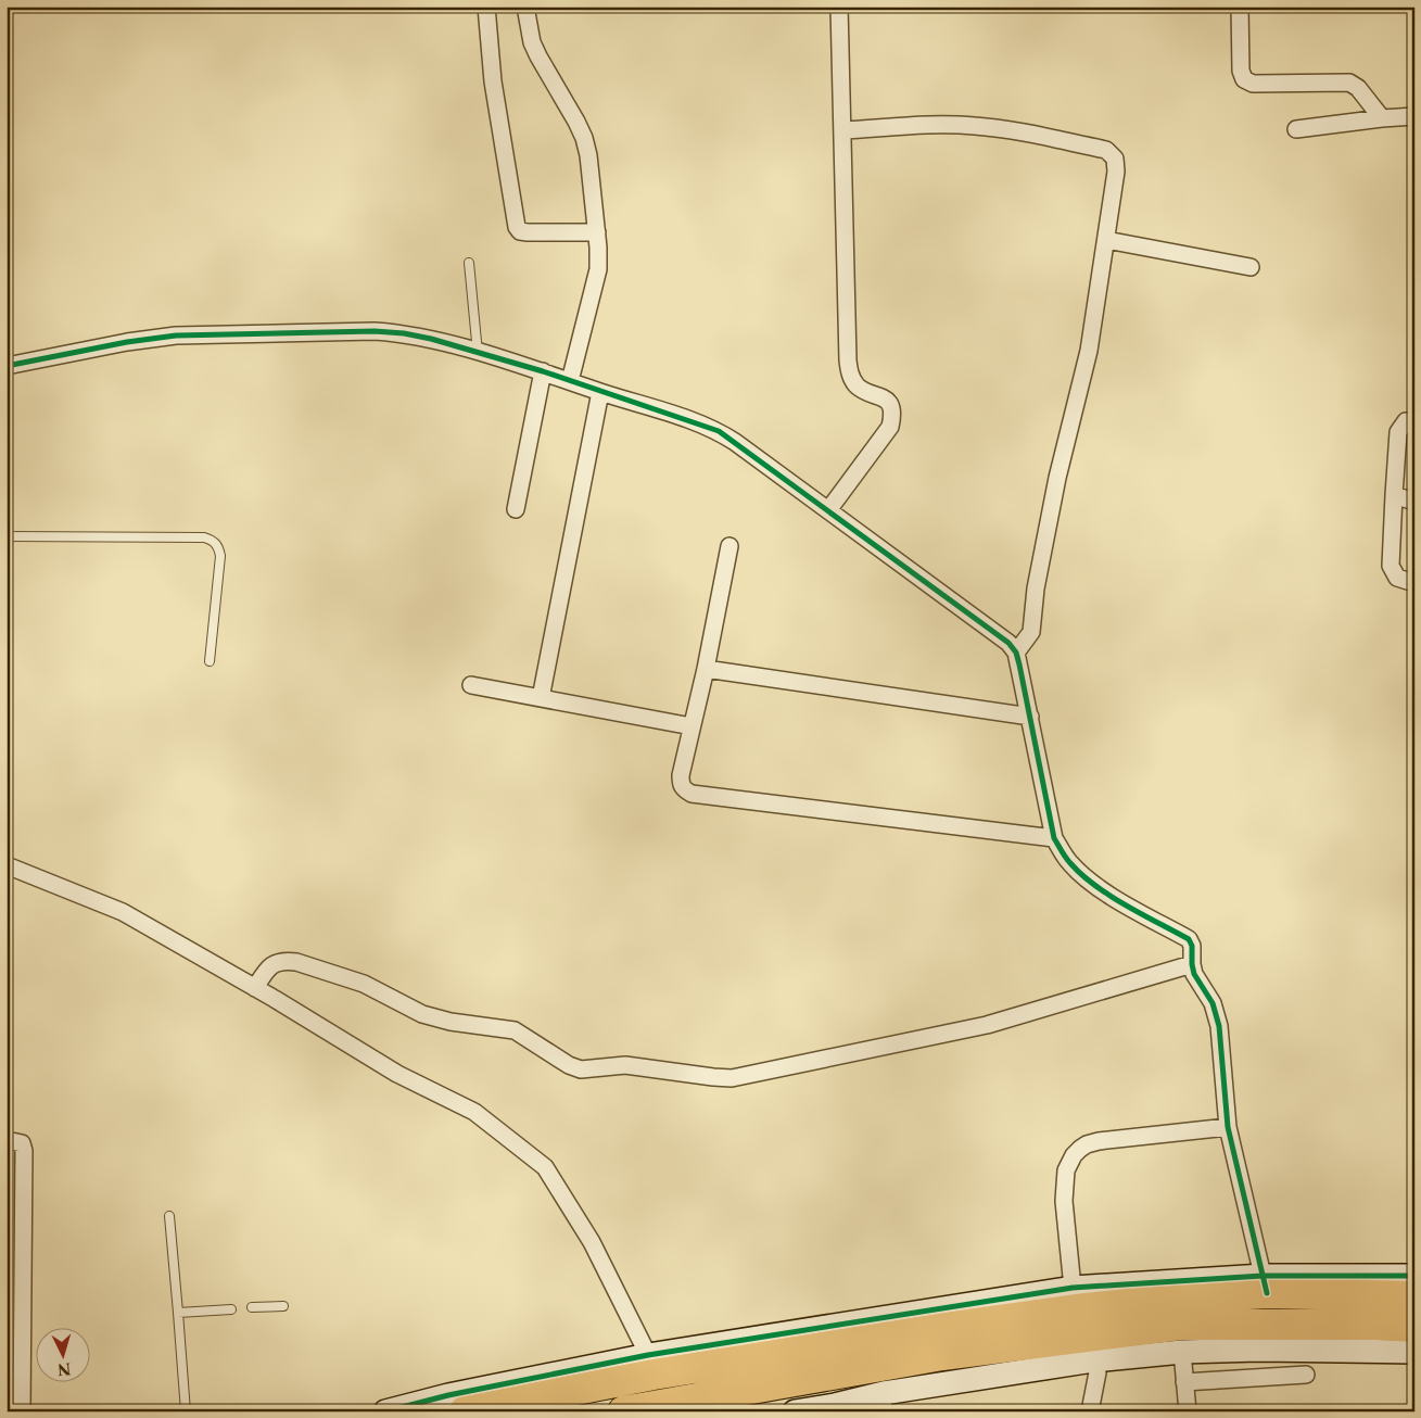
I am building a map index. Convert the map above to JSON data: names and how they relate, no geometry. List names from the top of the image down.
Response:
{
  "north": "bottom"
}
